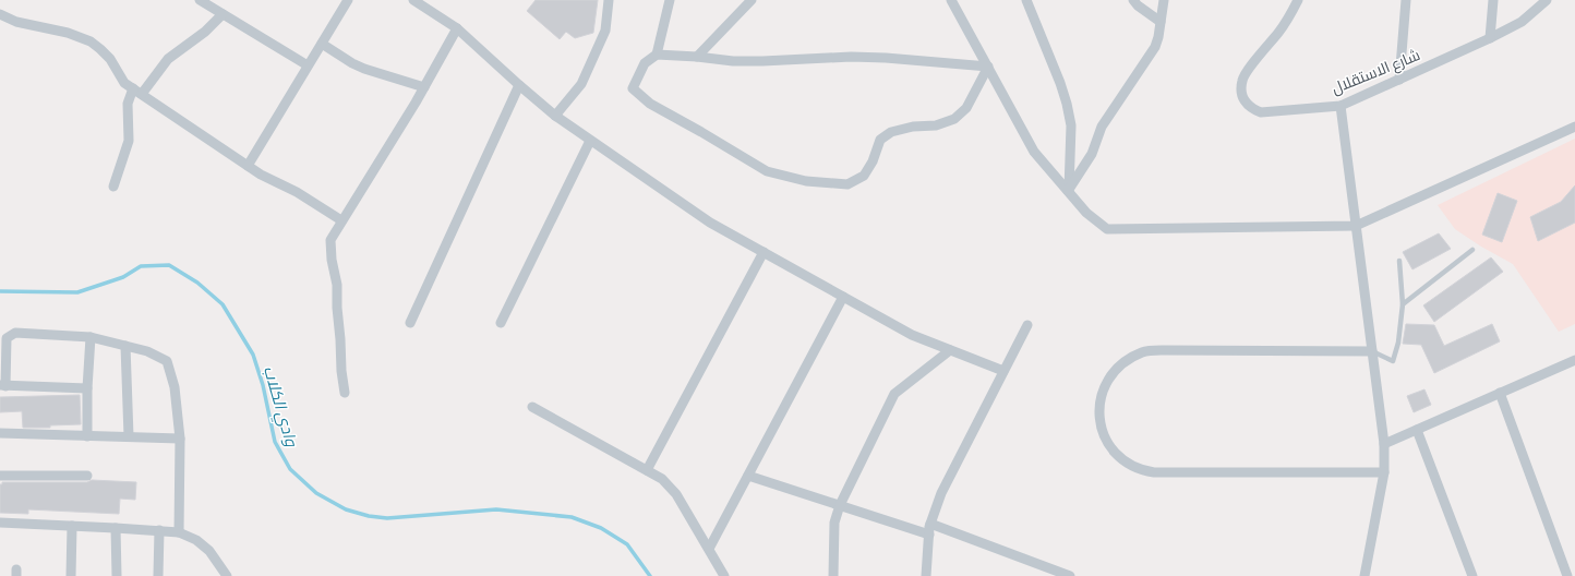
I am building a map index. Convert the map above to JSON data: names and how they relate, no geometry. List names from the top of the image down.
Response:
{
  "streets": {
    "street": ["شارع الاستقلال"]
  },
  "water": ["وادي الكلاب"]
}
